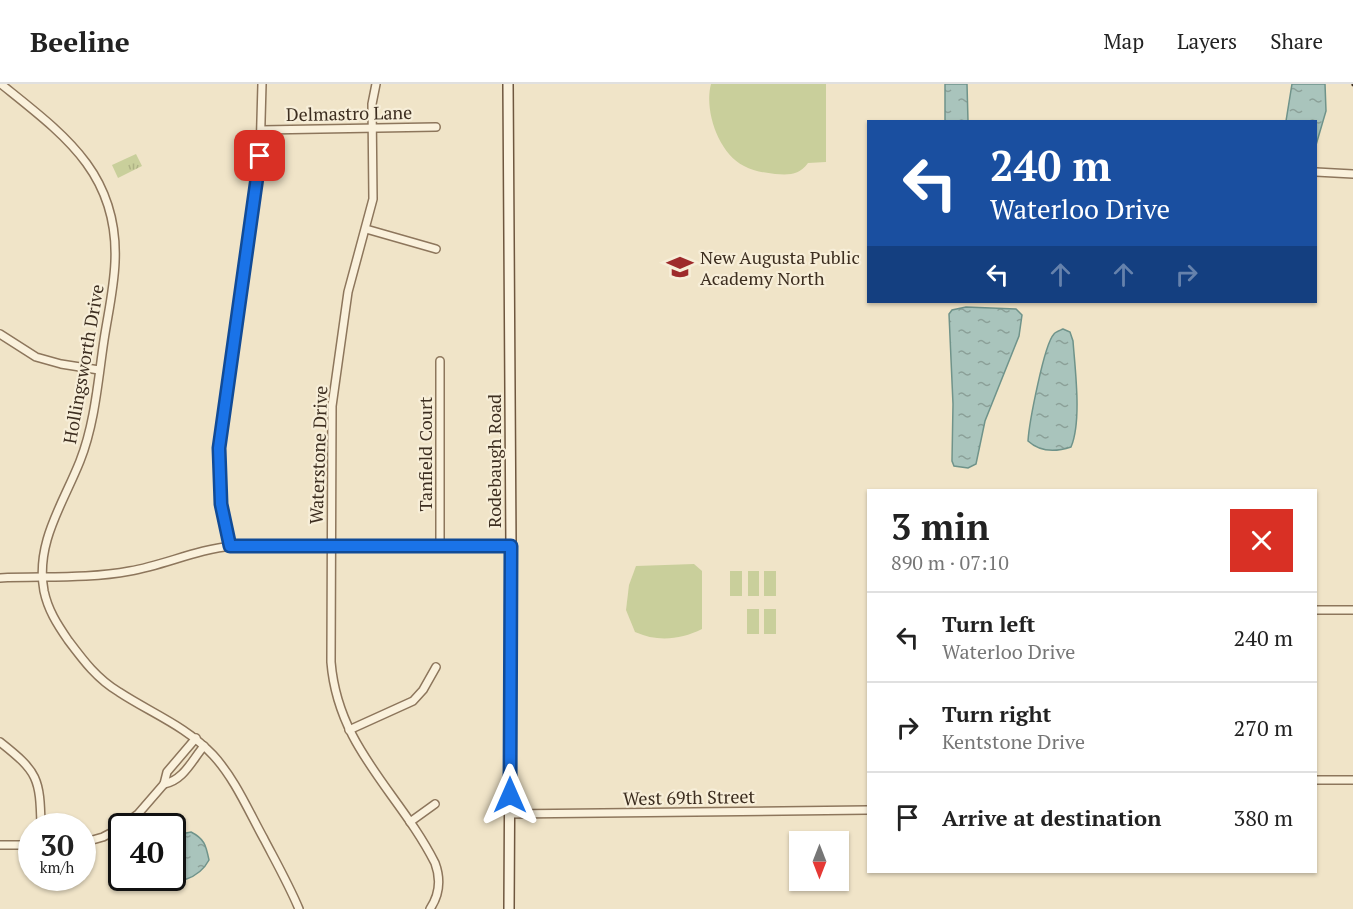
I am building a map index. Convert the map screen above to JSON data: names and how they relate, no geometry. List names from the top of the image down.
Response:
{
  "streets": {
    "street": [
      "Delmastro Lane",
      "Hollingsworth Drive",
      "Tanfield Court",
      "Waterstone Drive",
      "Rodebaugh Road",
      "West 69th Street"
    ]
  },
  "crossings": [
    ["Delmastro Lane", "Waterstone Drive"],
    ["Rodebaugh Road", "West 69th Street"]
  ],
  "places": {
    "school or university": ["New Augusta Public Academy North"]
  },
  "north": "bottom",
  "page": {
    "header": "Beeline",
    "nav": ["Map", "Layers", "Share"],
    "turn": ["240 m", "Waterloo Drive"],
    "heading": ["3 min", "890 m · 07:10"],
    "list": [
      {
        "name": "Turn left",
        "note": "Waterloo Drive",
        "value": "240 m"
      },
      {
        "name": "Turn right",
        "note": "Kentstone Drive",
        "value": "270 m"
      },
      {
        "name": "Arrive at destination",
        "value": "380 m"
      }
    ],
    "speed": "30 km/h",
    "limit": "40"
  }
}
